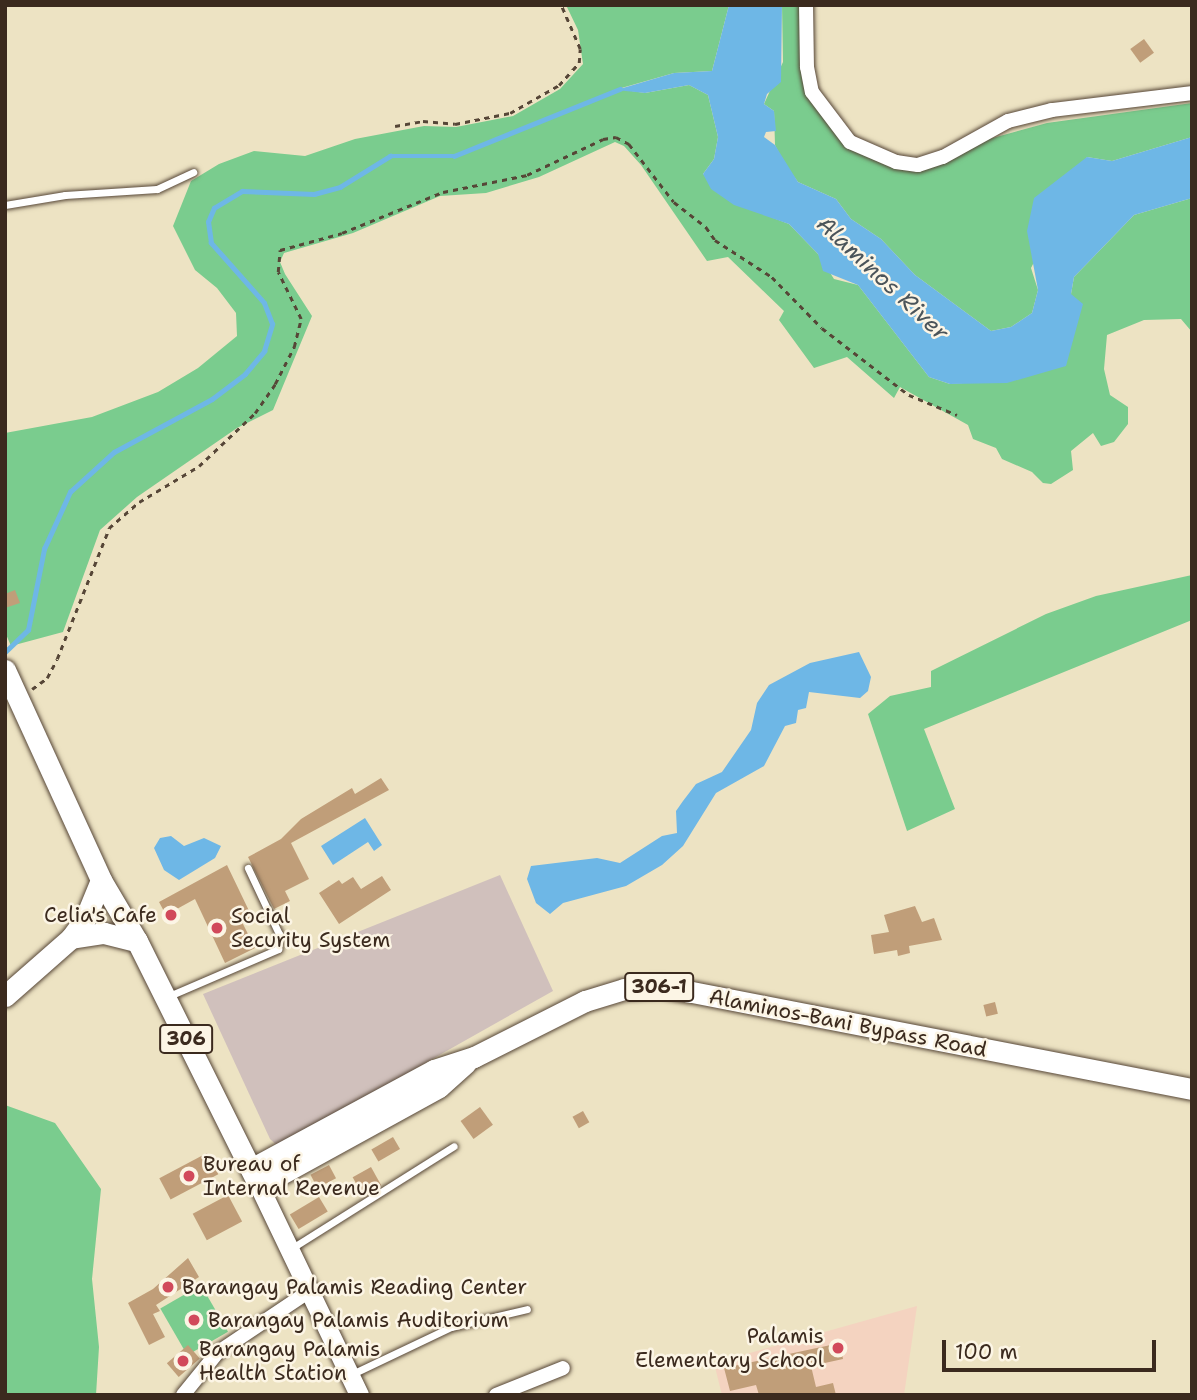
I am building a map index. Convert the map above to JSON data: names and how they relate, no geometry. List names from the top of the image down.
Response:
{
  "streets": {
    "main road": ["306-1", "Alaminos-Bani Bypass Road", "306"]
  },
  "crossings": [
    ["Alaminos-Bani Bypass Road", "306"]
  ],
  "water": ["Alaminos River"],
  "places": [
    "Celia's Cafe",
    "Social Security System",
    "Bureau of Internal Revenue",
    "Barangay Palamis Reading Center",
    "Barangay Palamis Auditorium",
    "Palamis Elementary School",
    "Barangay Palamis Health Station"
  ],
  "scale_bar": "100 m"
}
